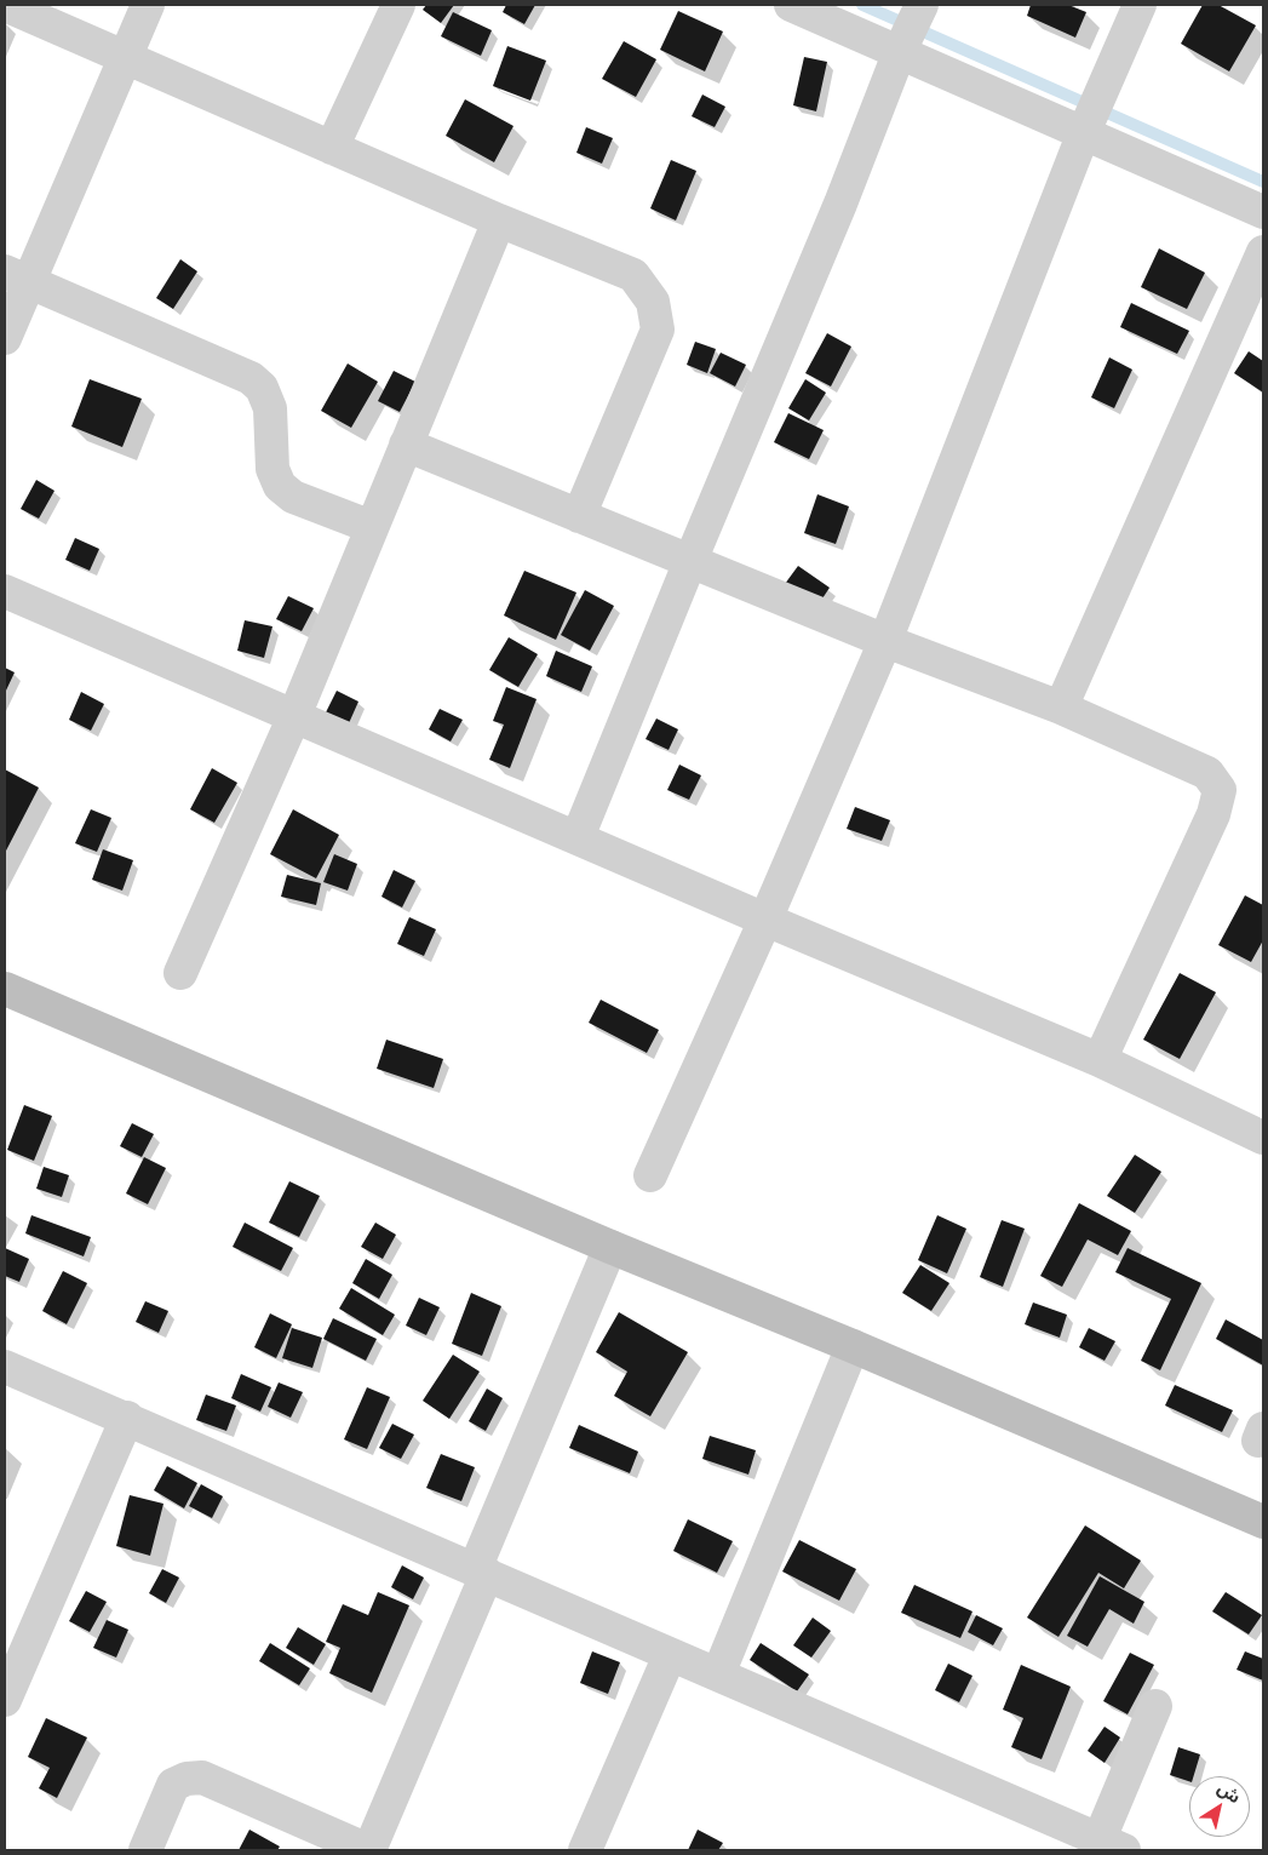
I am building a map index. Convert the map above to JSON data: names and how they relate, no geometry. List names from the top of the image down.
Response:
{
  "north": "top right"
}
